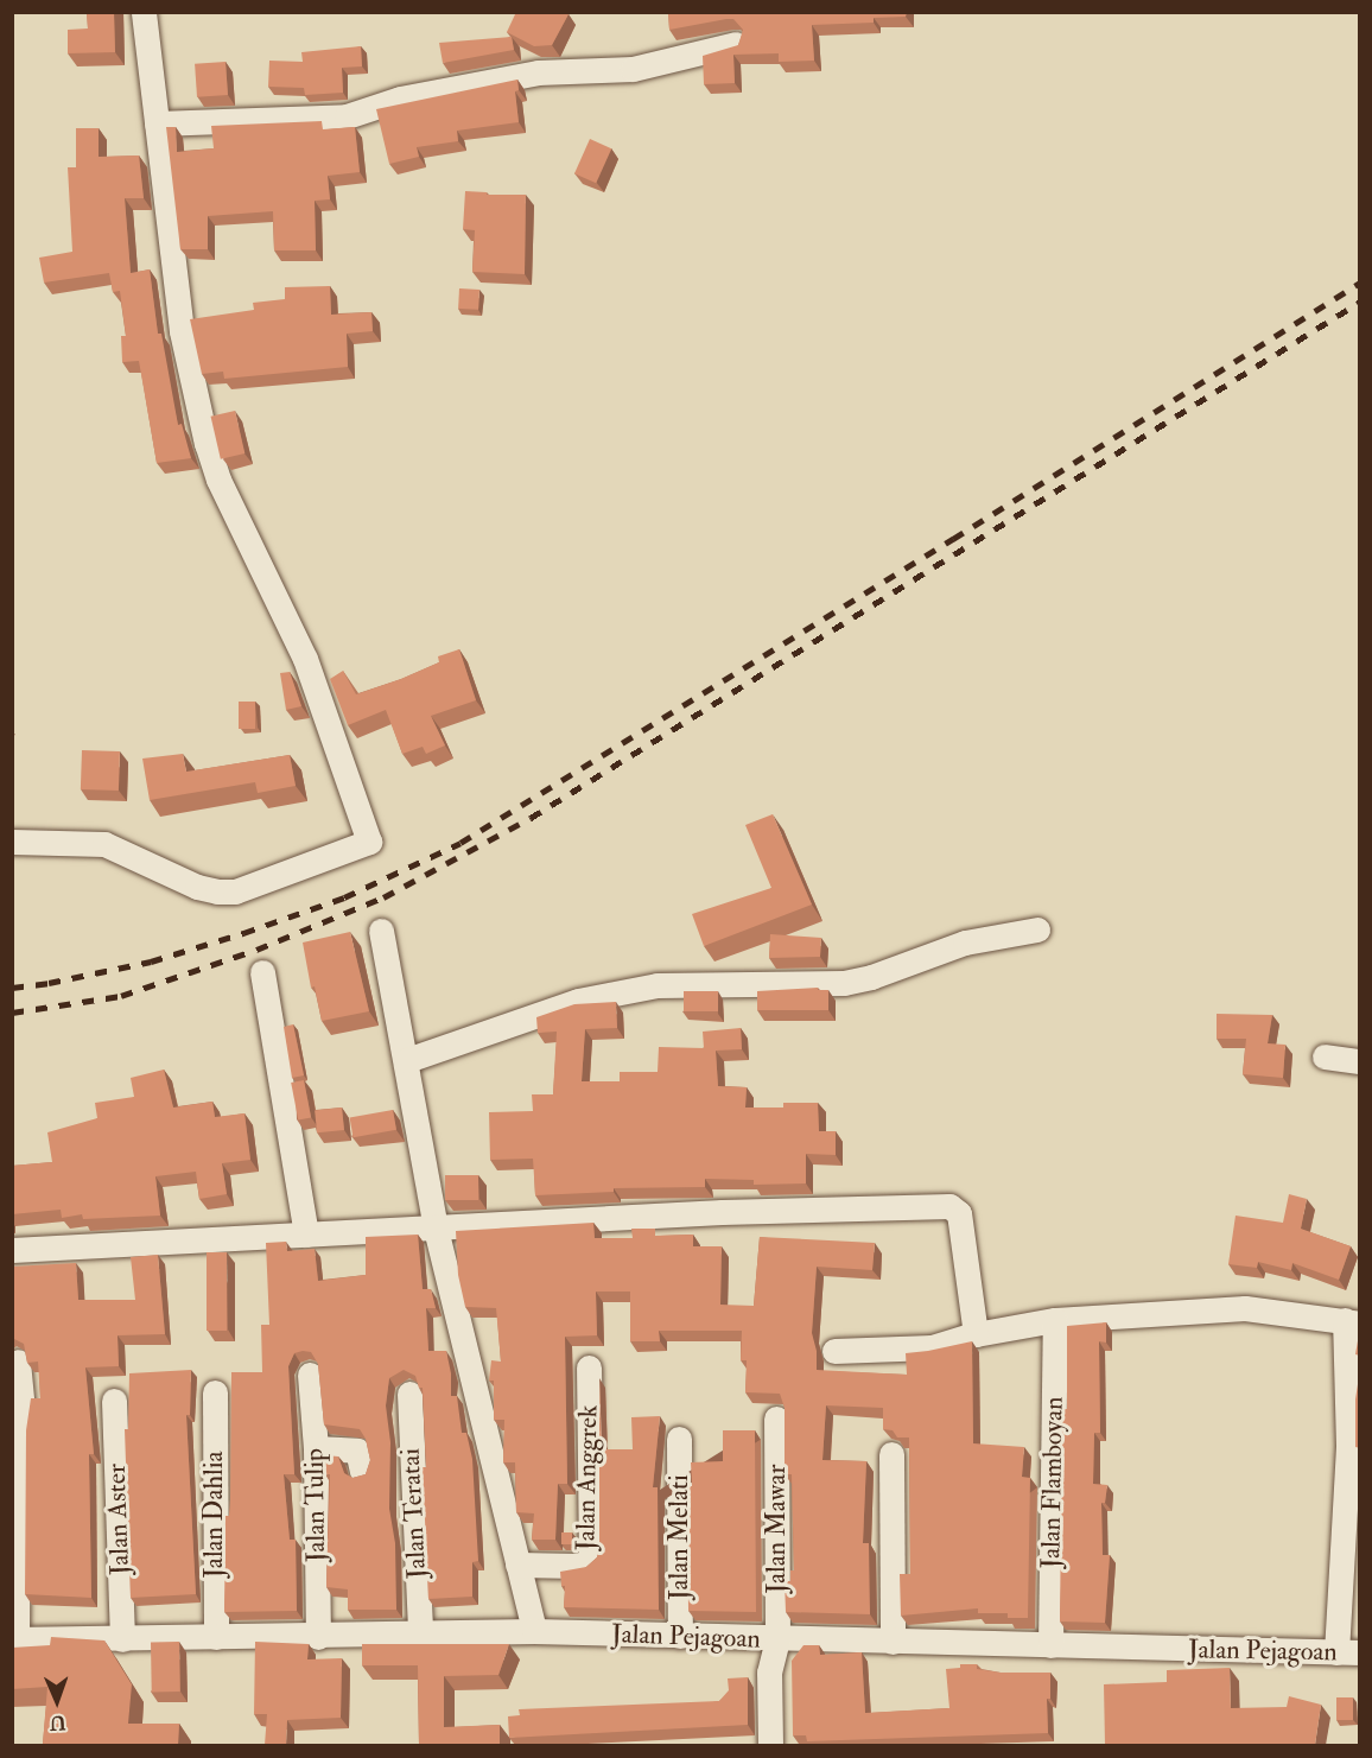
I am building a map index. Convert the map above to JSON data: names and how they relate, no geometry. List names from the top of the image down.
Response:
{
  "streets": {
    "street": [
      "Jalan Anggrek",
      "Jalan Flamboyan",
      "Jalan Tulip",
      "Jalan Teratai",
      "Jalan Dahlia",
      "Jalan Aster",
      "Jalan Mawar",
      "Jalan Melati",
      "Jalan Pejagoan"
    ]
  },
  "crossings": [
    ["Jalan Flamboyan", "Jalan Pejagoan"],
    ["Jalan Tulip", "Jalan Pejagoan"],
    ["Jalan Teratai", "Jalan Pejagoan"],
    ["Jalan Dahlia", "Jalan Pejagoan"],
    ["Jalan Aster", "Jalan Pejagoan"],
    ["Jalan Mawar", "Jalan Pejagoan"],
    ["Jalan Melati", "Jalan Pejagoan"]
  ],
  "north": "bottom"
}
